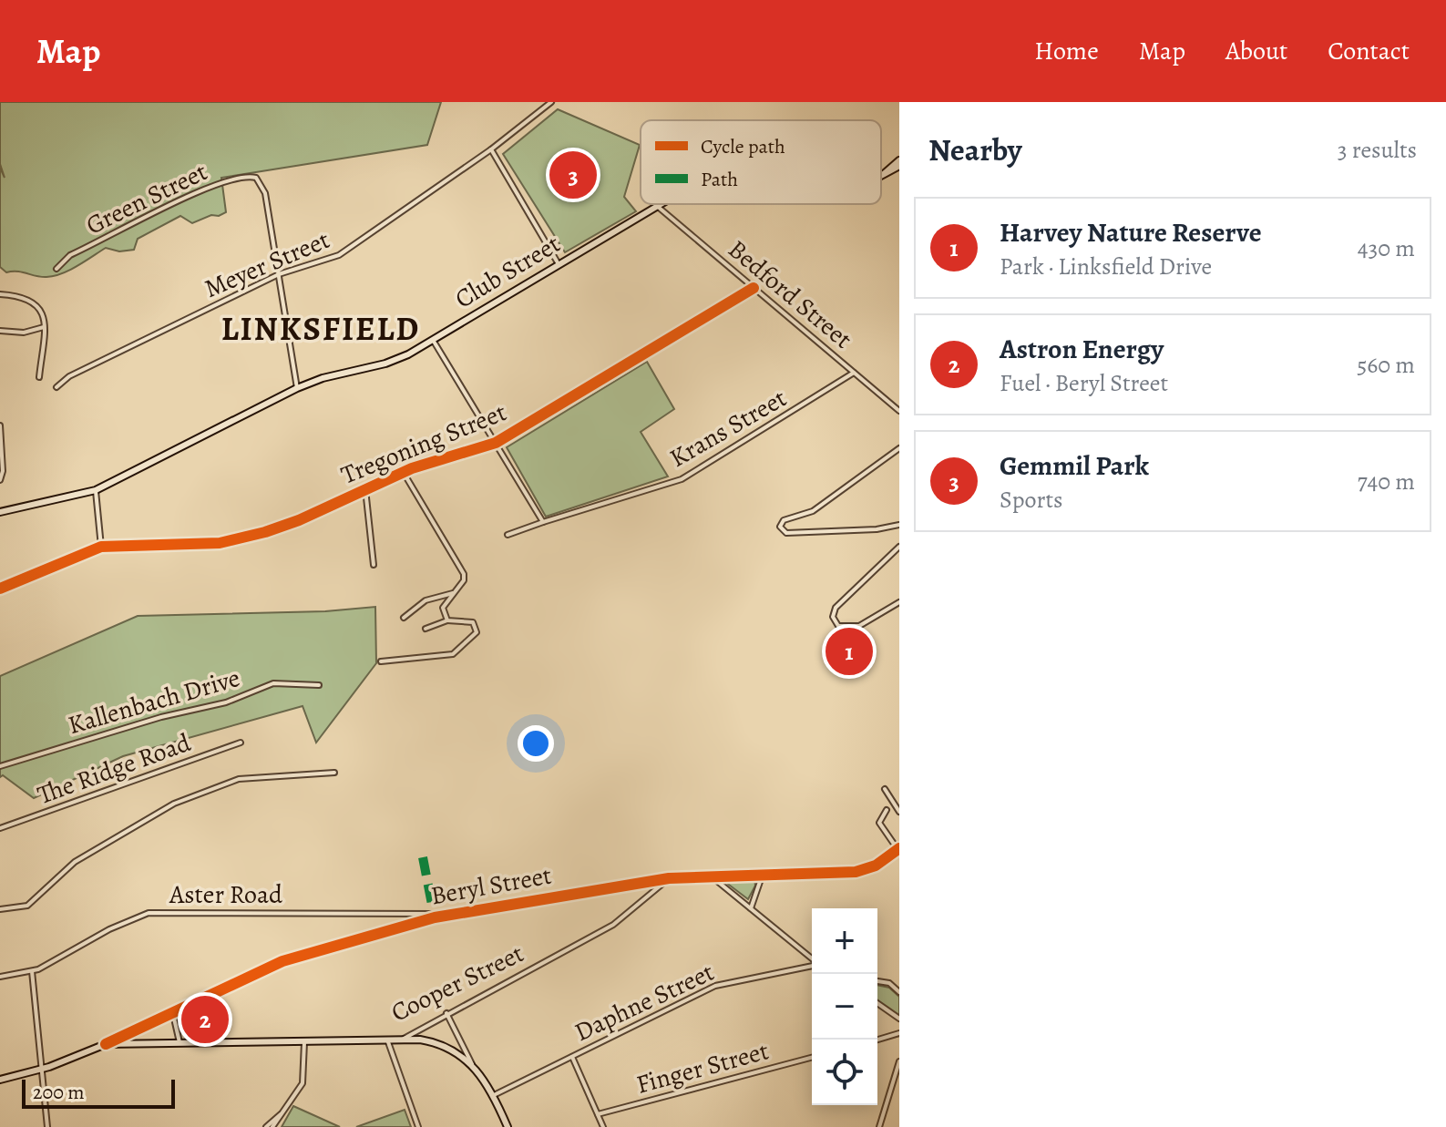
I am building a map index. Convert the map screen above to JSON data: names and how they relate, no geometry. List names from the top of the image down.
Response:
{
  "streets": {
    "main road": ["Club Street", "Beryl Street", "Cooper Street"],
    "street": [
      "Green Street",
      "Meyer Street",
      "Bedford Street",
      "Krans Street",
      "Tregoning Street",
      "Kallenbach Drive",
      "The Ridge Road",
      "Aster Road",
      "Daphne Street",
      "Finger Street"
    ]
  },
  "crossings": [
    ["Green Street", "Meyer Street"],
    ["Club Street", "Bedford Street"],
    ["Bedford Street", "Krans Street"],
    ["Bedford Street", "Tregoning Street"],
    ["Beryl Street", "Aster Road"],
    ["Beryl Street", "Cooper Street"]
  ],
  "districts": ["LINKSFIELD"],
  "legend": ["Cycle path", "Path"],
  "scale_bar": "200 m",
  "page": {
    "header": "Map",
    "nav": [
      "Home",
      "Map",
      "About",
      "Contact"
    ],
    "heading": ["Nearby", "3 results"],
    "pins": ["3", "1", "2"],
    "list": [
      {
        "mark": "1",
        "name": "Harvey Nature Reserve",
        "note": "Park · Linksfield Drive",
        "value": "430 m"
      },
      {
        "mark": "2",
        "name": "Astron Energy",
        "note": "Fuel · Beryl Street",
        "value": "560 m"
      },
      {
        "mark": "3",
        "name": "Gemmil Park",
        "note": "Sports",
        "value": "740 m"
      }
    ],
    "map_buttons": ["+", "−"],
    "scale": "200 m"
  }
}
